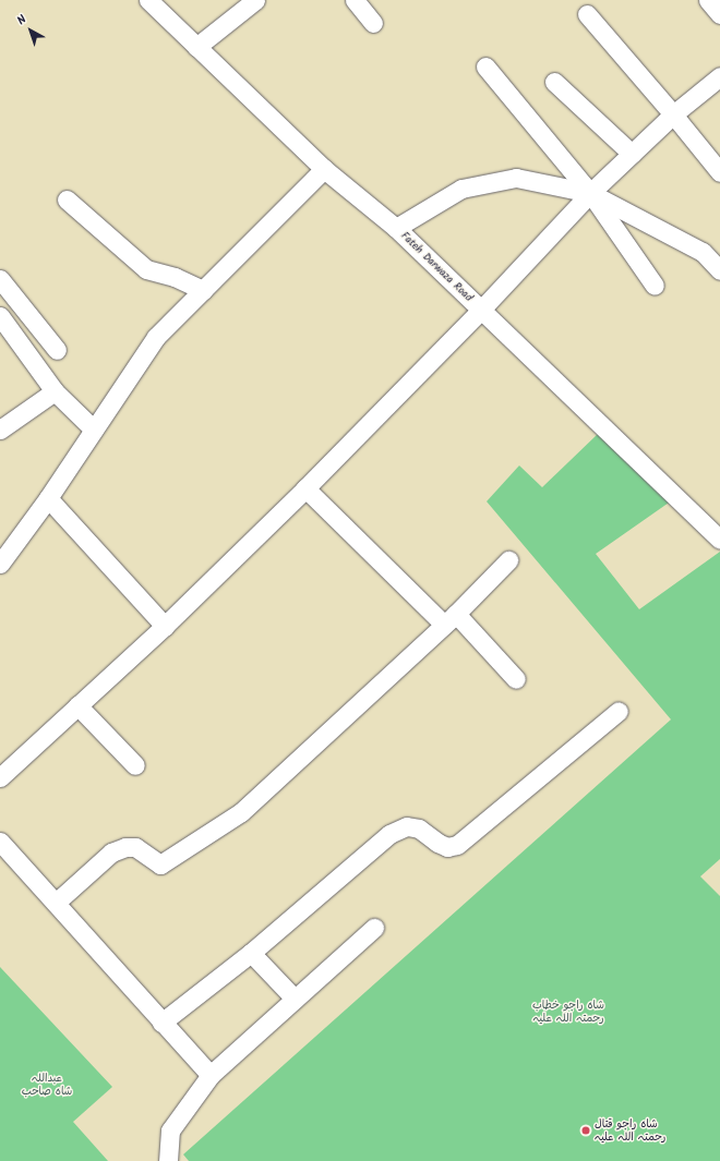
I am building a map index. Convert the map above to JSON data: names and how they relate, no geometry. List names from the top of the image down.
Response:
{
  "streets": {
    "street": ["Fateh Darwaza Road"]
  },
  "parks": ["شاہ راجو خطاب رحمتہ اللہ علیہ", "عبداللہ شاہ صاحب"],
  "places": ["شاہ راجو قتال رحمتہ اللہ علیہ"],
  "north": "top left"
}
